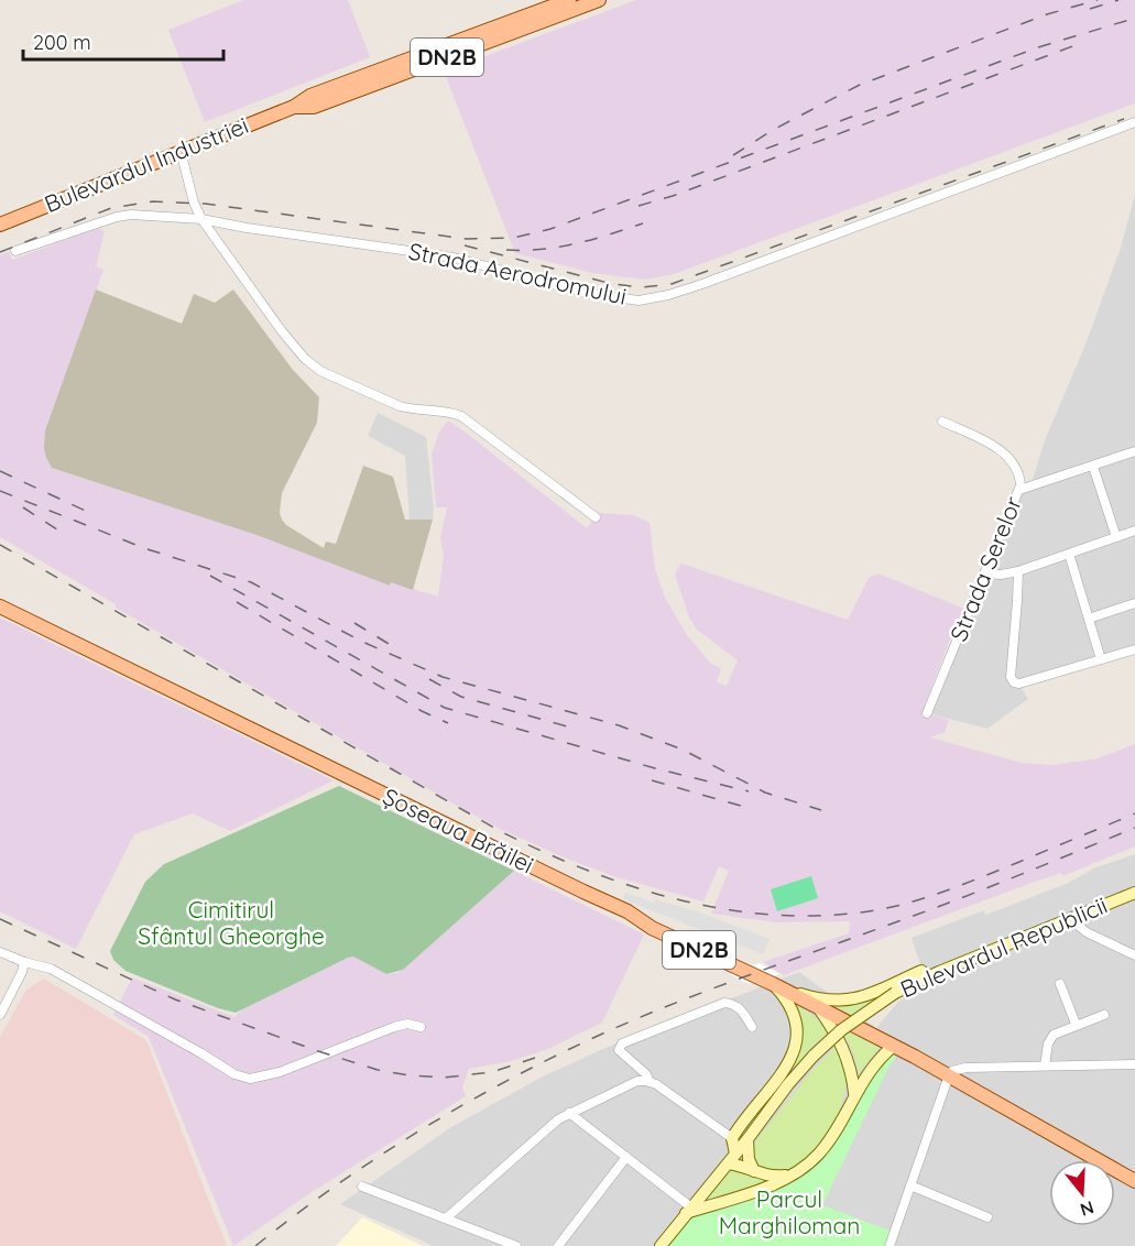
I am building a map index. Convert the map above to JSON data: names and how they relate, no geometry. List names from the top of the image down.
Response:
{
  "streets": {
    "main road": [
      "DN2B",
      "Bulevardul Industriei",
      "Șoseaua Brăilei",
      "Bulevardul Republicii"
    ],
    "street": ["Strada Aerodromului", "Strada Serelor"]
  },
  "parks": ["Cimitirul Sfântul Gheorghe", "Parcul Marghiloman"],
  "scale_bar": "200 m",
  "north": "bottom"
}
